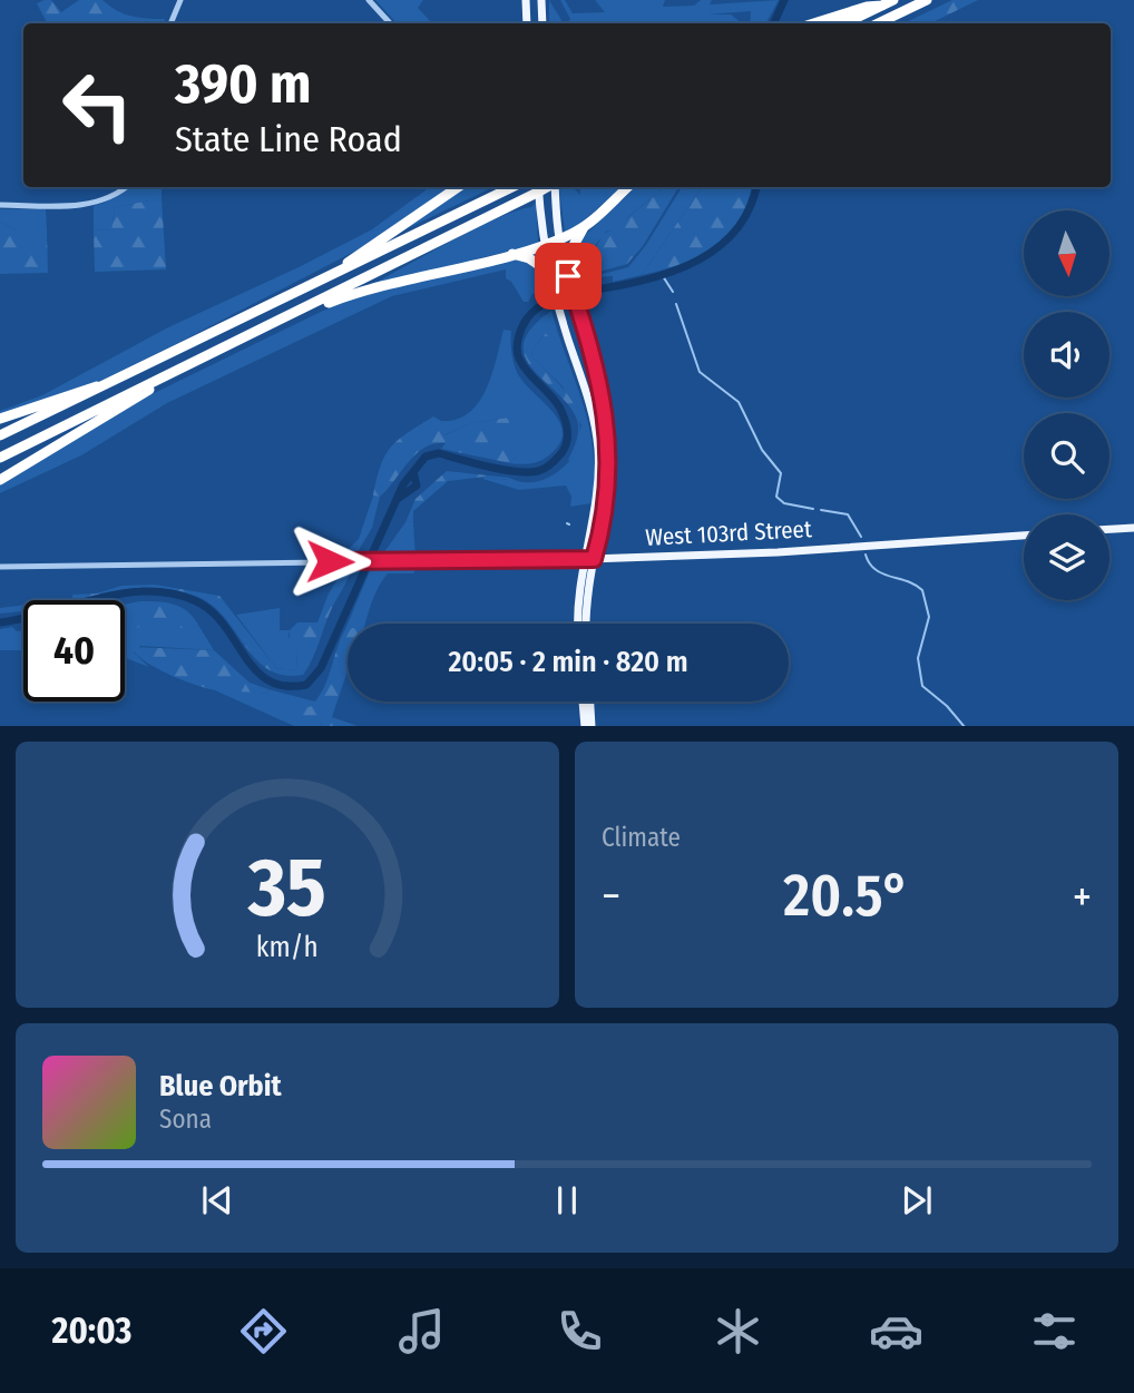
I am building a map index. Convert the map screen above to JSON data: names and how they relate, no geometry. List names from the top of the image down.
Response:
{
  "streets": {
    "main road": ["West 103rd Street"]
  },
  "north": "bottom",
  "page": {
    "turn": ["390 m", "State Line Road"],
    "limit": "40",
    "trip": "20:05 · 2 min · 820 m",
    "tile": "Climate",
    "heat": ["−", "20.5°", "+"],
    "song": ["Blue Orbit", "Sona"],
    "tabs": "20:03",
    "gauge": ["35", "km/h"]
  }
}
